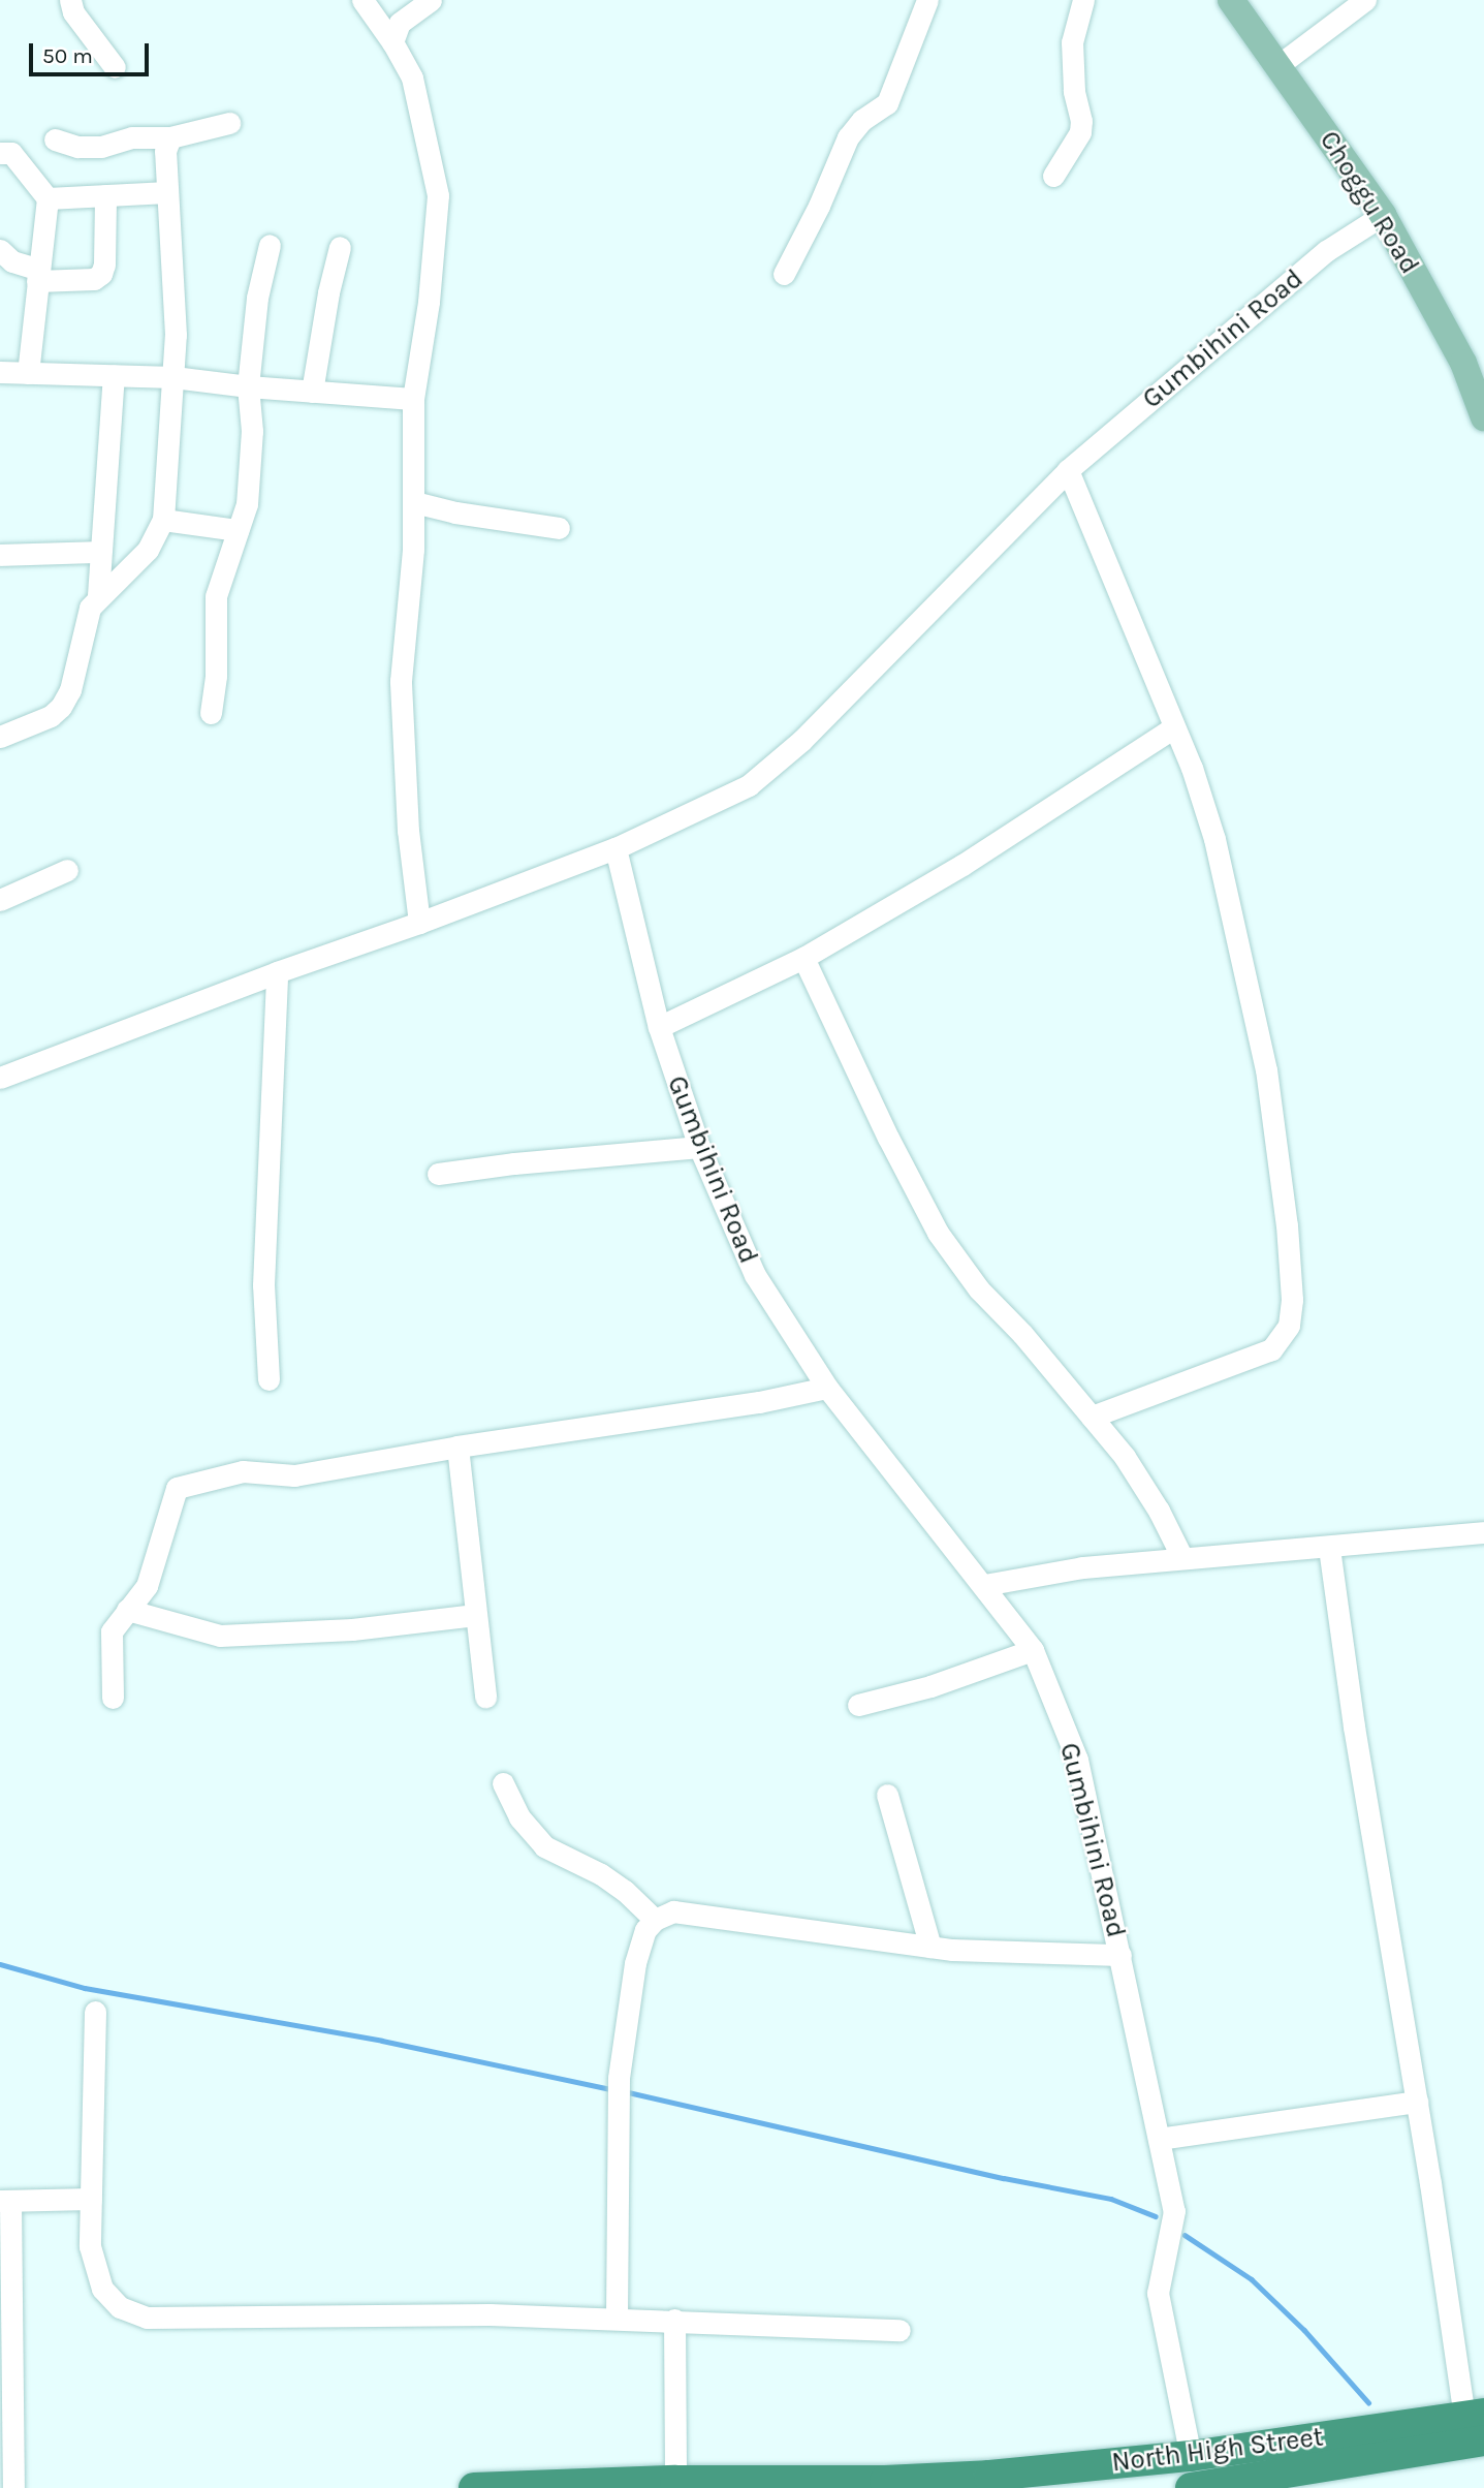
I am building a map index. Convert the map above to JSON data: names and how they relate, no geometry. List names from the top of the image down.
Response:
{
  "streets": {
    "highway": ["North High Street"],
    "main road": ["Choggu Road"],
    "street": ["Gumbihini Road"]
  },
  "crossings": [
    ["Choggu Road", "Gumbihini Road"],
    ["Gumbihini Road", "North High Street"]
  ],
  "scale_bar": "50 m"
}
